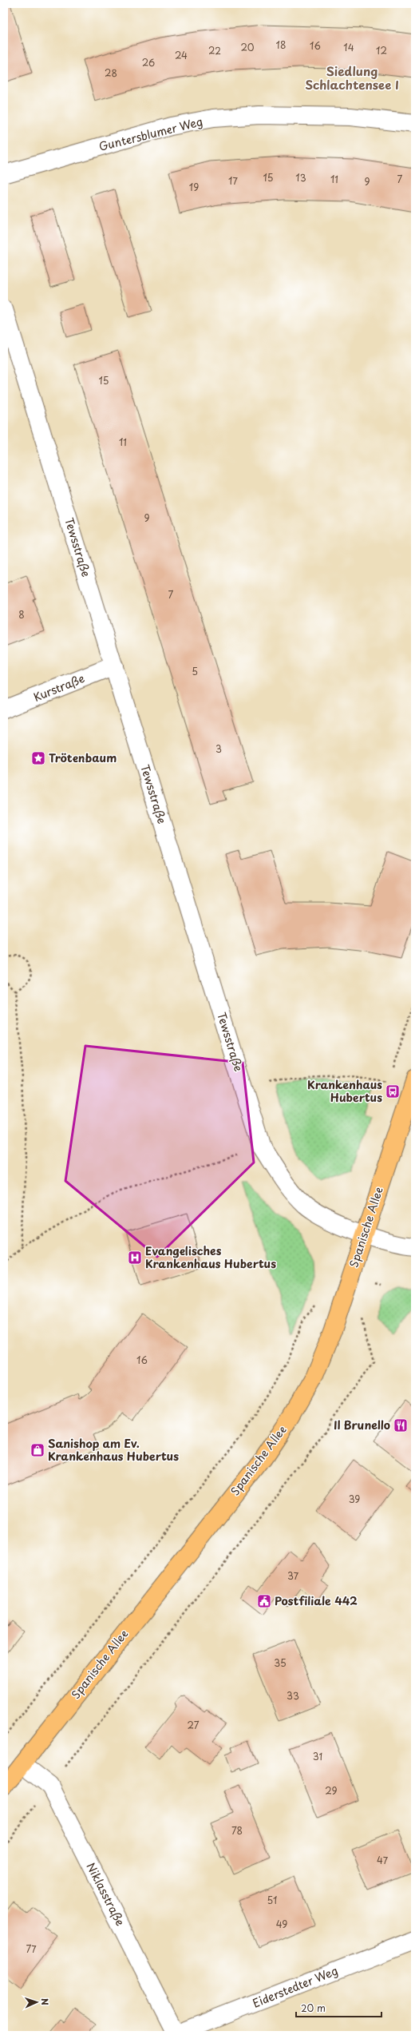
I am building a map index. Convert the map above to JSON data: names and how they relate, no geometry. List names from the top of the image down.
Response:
{
  "streets": {
    "main road": ["Spanische Allee"],
    "street": [
      "Guntersblumer Weg",
      "Tewsstraße",
      "Kurstraße",
      "Niklasstraße",
      "Eiderstedter Weg"
    ]
  },
  "crossings": [
    ["Tewsstraße", "Kurstraße"],
    ["Tewsstraße", "Spanische Allee"],
    ["Spanische Allee", "Niklasstraße"],
    ["Niklasstraße", "Eiderstedter Weg"]
  ],
  "districts": ["Siedlung Schlachtensee I"],
  "places": {
    "place": ["Trötenbaum"],
    "bus stop": ["Krankenhaus Hubertus"],
    "hospital": ["Evangelisches Krankenhaus Hubertus"],
    "restaurant": ["Il Brunello"],
    "shop": ["Sanishop am Ev. Krankenhaus Hubertus"],
    "public building": ["Postfiliale 442"]
  },
  "house_numbers": [
    "18",
    "16",
    "20",
    "14",
    "22",
    "12",
    "24",
    "26",
    "28",
    "15",
    "13",
    "11",
    "7",
    "17",
    "9",
    "19",
    "15",
    "11",
    "9",
    "7",
    "8",
    "5",
    "3",
    "16",
    "39",
    "37",
    "35",
    "33",
    "27",
    "31",
    "29",
    "78",
    "47",
    "51",
    "49",
    "77"
  ],
  "scale_bar": "20 m",
  "north": "right"
}
